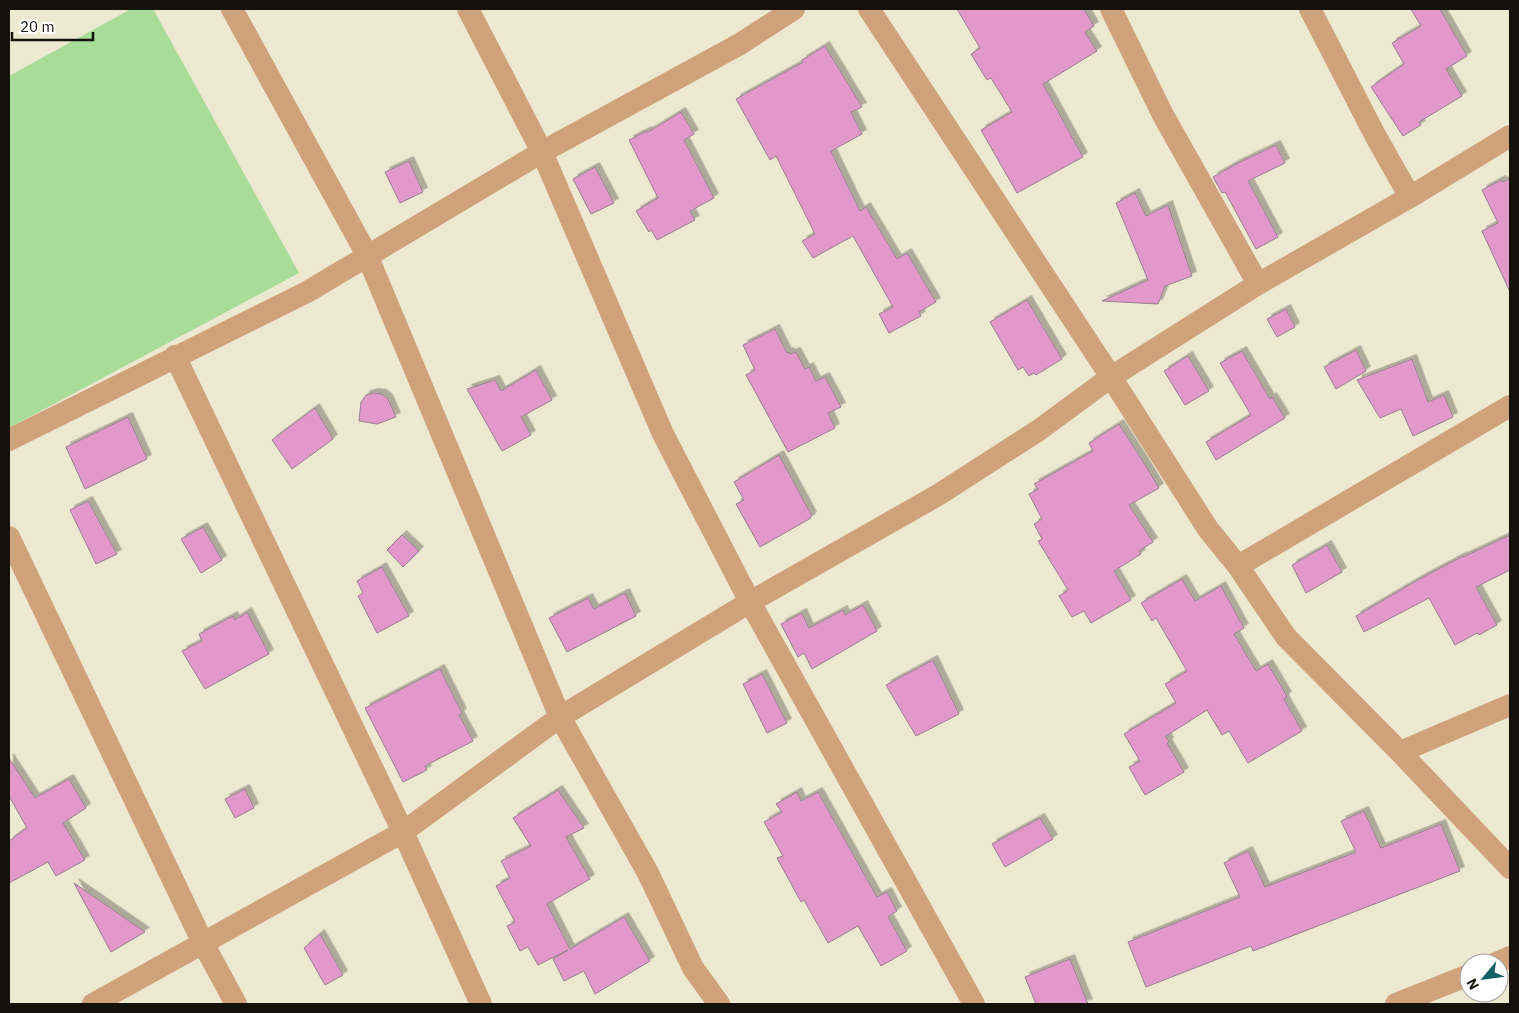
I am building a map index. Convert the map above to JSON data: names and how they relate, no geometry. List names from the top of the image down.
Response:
{
  "scale_bar": "20 m",
  "north": "bottom left"
}
